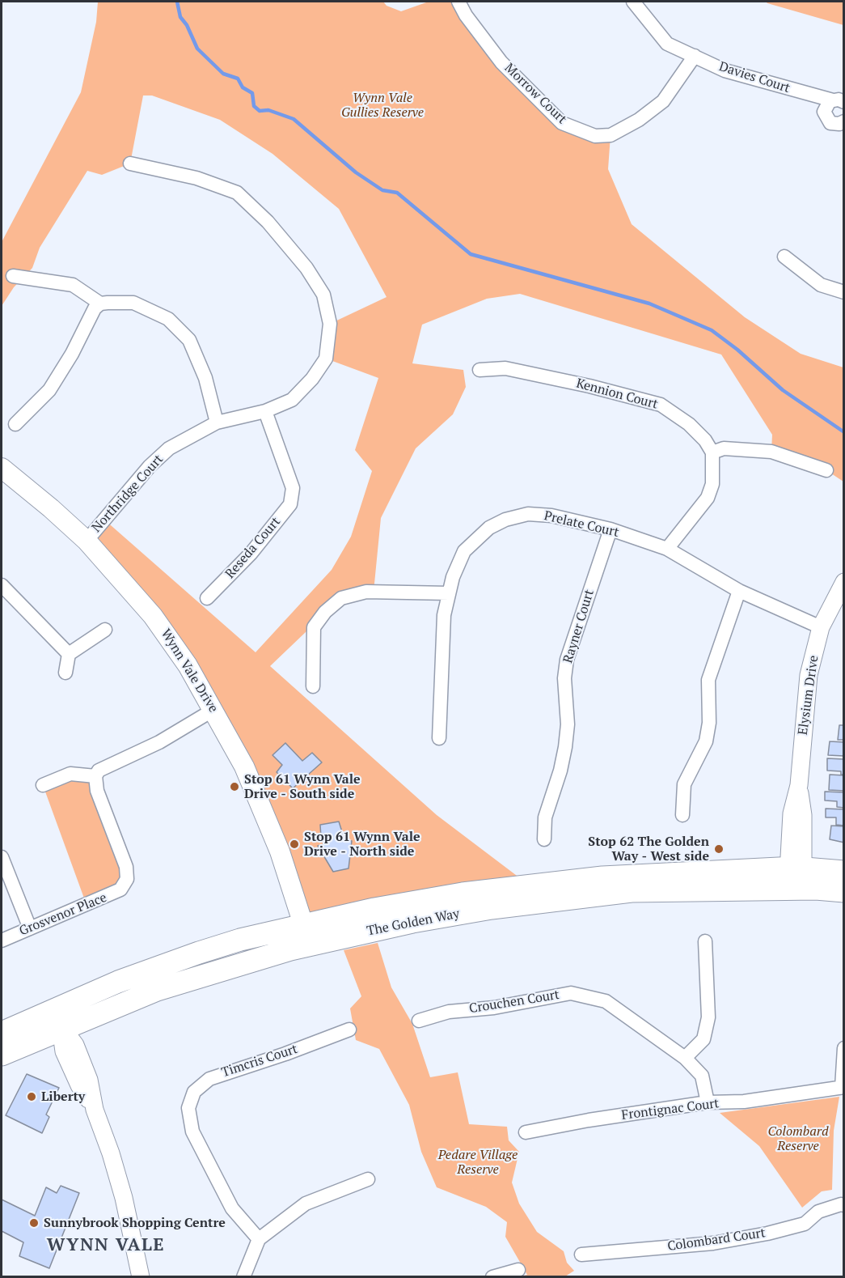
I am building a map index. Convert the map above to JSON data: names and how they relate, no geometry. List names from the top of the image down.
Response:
{
  "streets": {
    "main road": ["Wynn Vale Drive", "The Golden Way"],
    "street": [
      "Davies Court",
      "Morrow Court",
      "Kennion Court",
      "Northridge Court",
      "Prelate Court",
      "Reseda Court",
      "Rayner Court",
      "Elysium Drive",
      "Grosvenor Place",
      "Crouchen Court",
      "Timcris Court",
      "Frontignac Court",
      "Colombard Court"
    ]
  },
  "crossings": [
    ["Davies Court", "Morrow Court"],
    ["Northridge Court", "Reseda Court"],
    ["Northridge Court", "Wynn Vale Drive"],
    ["Prelate Court", "Rayner Court"],
    ["Prelate Court", "Elysium Drive"],
    ["Wynn Vale Drive", "The Golden Way"],
    ["Elysium Drive", "The Golden Way"],
    ["Crouchen Court", "Frontignac Court"]
  ],
  "districts": ["WYNN VALE"],
  "parks": ["Wynn Vale Gullies Reserve", "Colombard Reserve", "Pedare Village Reserve"],
  "places": [
    "Stop 61 Wynn Vale Drive - South side",
    "Stop 61 Wynn Vale Drive - North side",
    "Stop 62 The Golden Way - West side",
    "Liberty",
    "Sunnybrook Shopping Centre"
  ]
}
